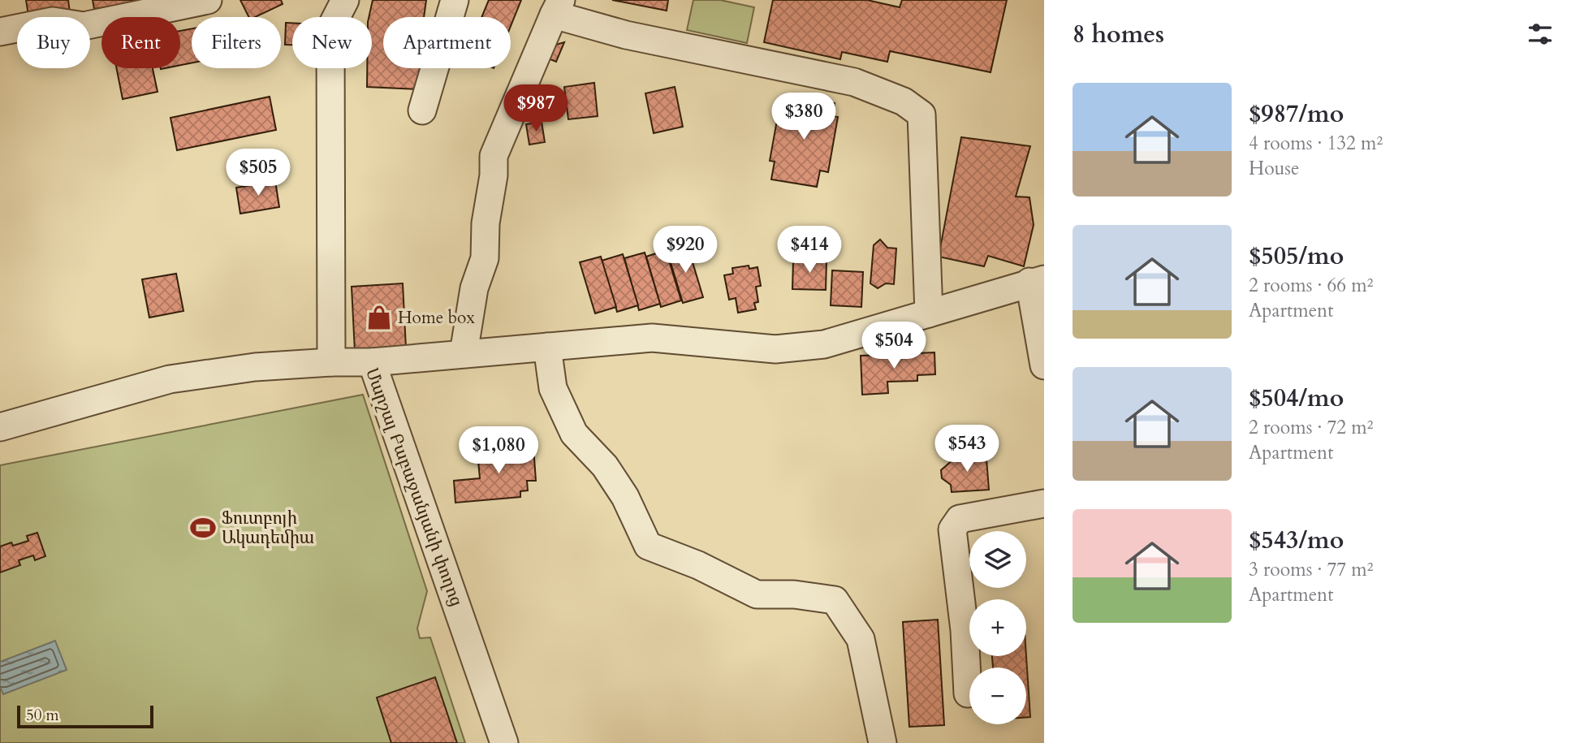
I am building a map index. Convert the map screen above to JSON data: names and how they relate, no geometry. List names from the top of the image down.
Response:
{
  "streets": {
    "street": ["Մարշալ Բաբաջանյանի փողոց"]
  },
  "places": {
    "shop": ["Home box"],
    "sports": ["Ֆուտբոլի Ակադեմիա"]
  },
  "scale_bar": "50 m",
  "page": {
    "heading": "8 homes",
    "chip": [
      "Buy",
      "Rent",
      "Filters",
      "New",
      "Apartment"
    ],
    "list": [
      {
        "name": "$987/mo",
        "note": "4 rooms · 132 m² · House"
      },
      {
        "name": "$505/mo",
        "note": "2 rooms · 66 m² · Apartment"
      },
      {
        "name": "$504/mo",
        "note": "2 rooms · 72 m² · Apartment"
      },
      {
        "name": "$543/mo",
        "note": "3 rooms · 77 m² · Apartment"
      }
    ],
    "price": [
      "$987",
      "$380",
      "$505",
      "$920",
      "$414",
      "$504",
      "$543",
      "$1,080"
    ],
    "map_buttons": ["+", "−"],
    "scale": "50 m"
  }
}
